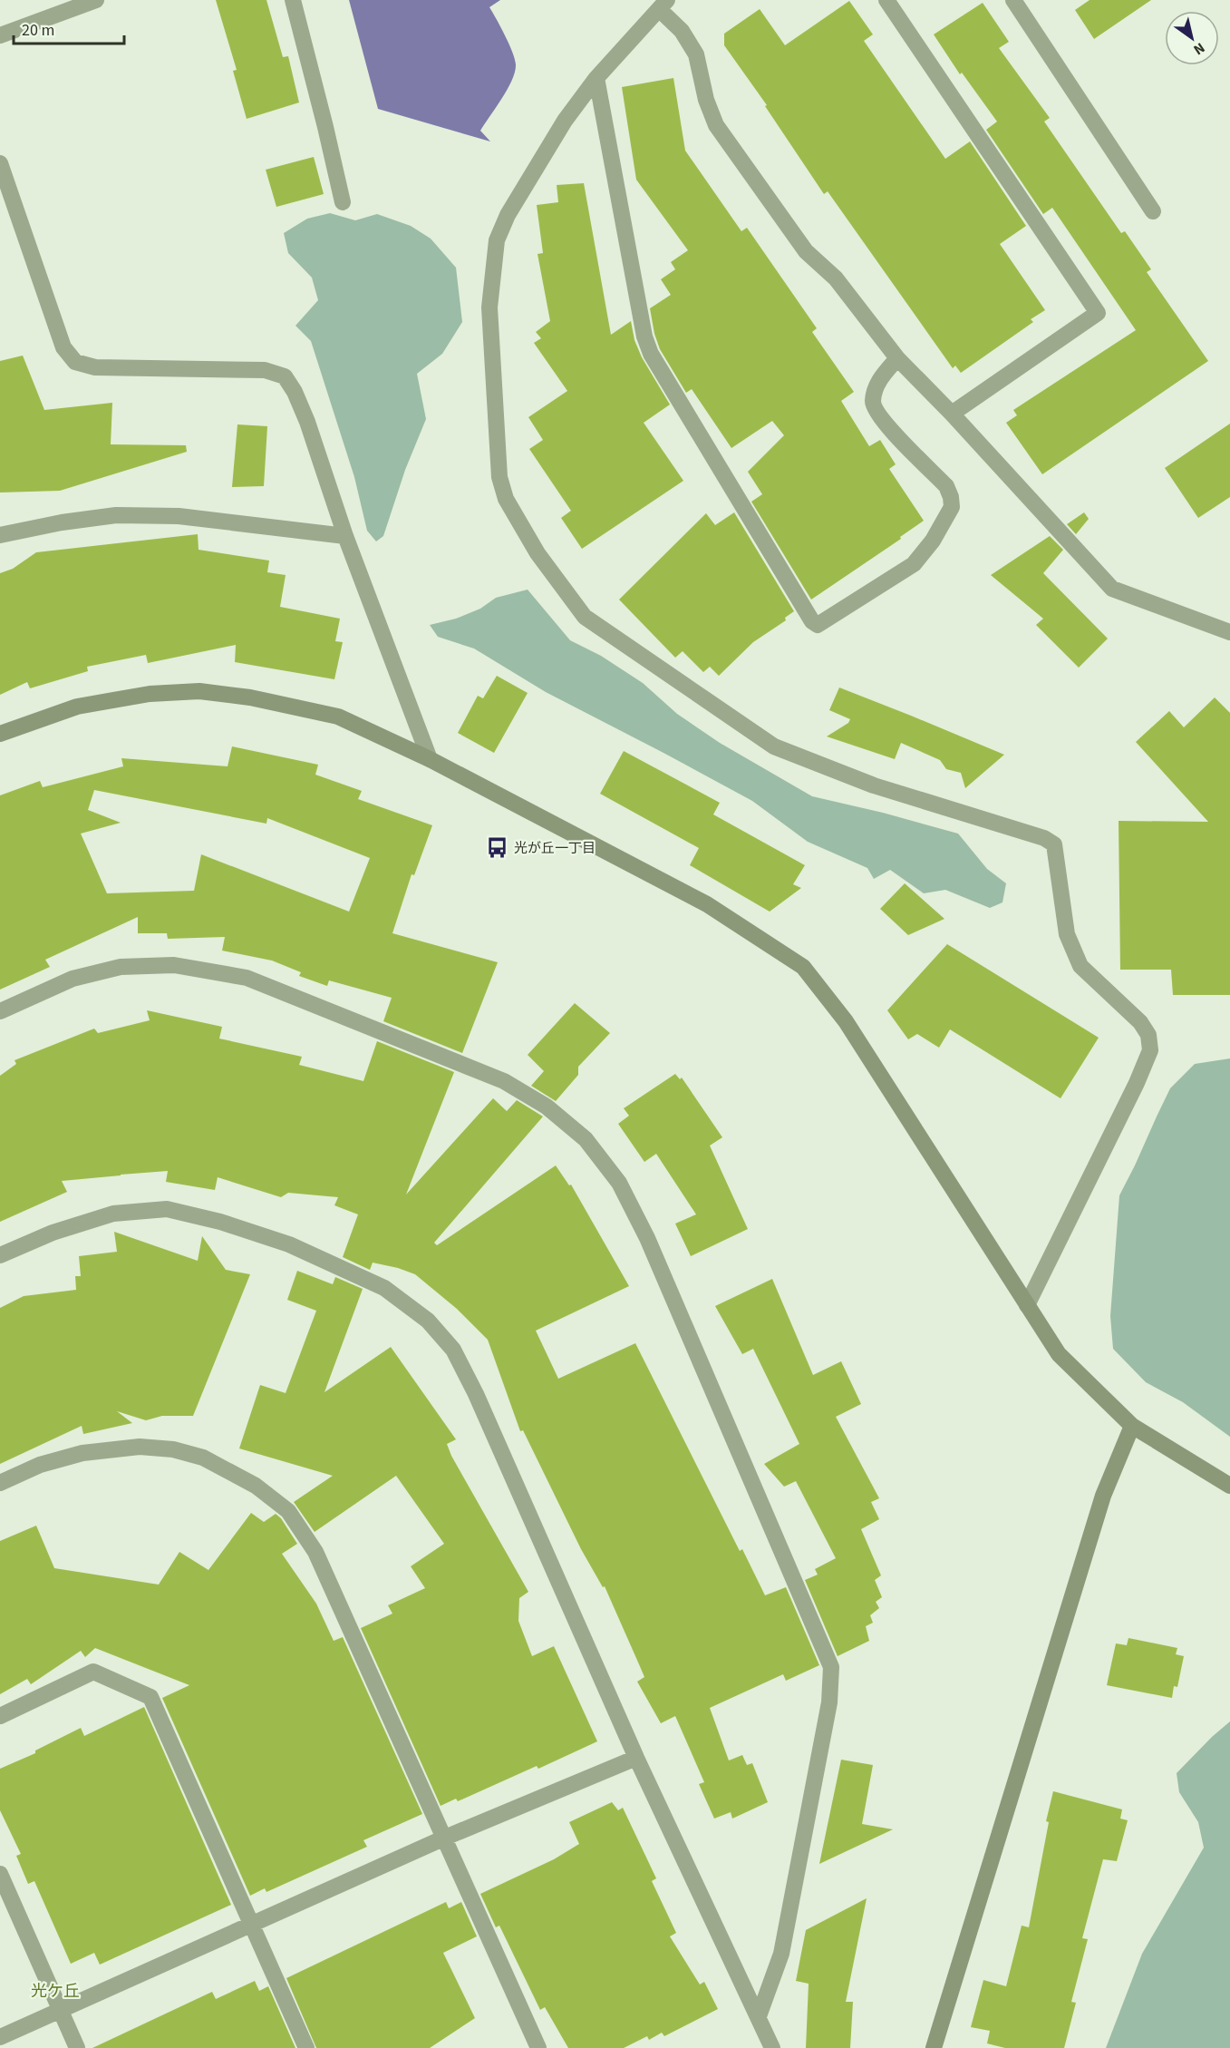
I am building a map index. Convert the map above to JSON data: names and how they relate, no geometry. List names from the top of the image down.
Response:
{
  "districts": ["光ケ丘"],
  "places": {
    "bus stop": ["光が丘一丁目"]
  },
  "scale_bar": "20 m",
  "north": "bottom right"
}
